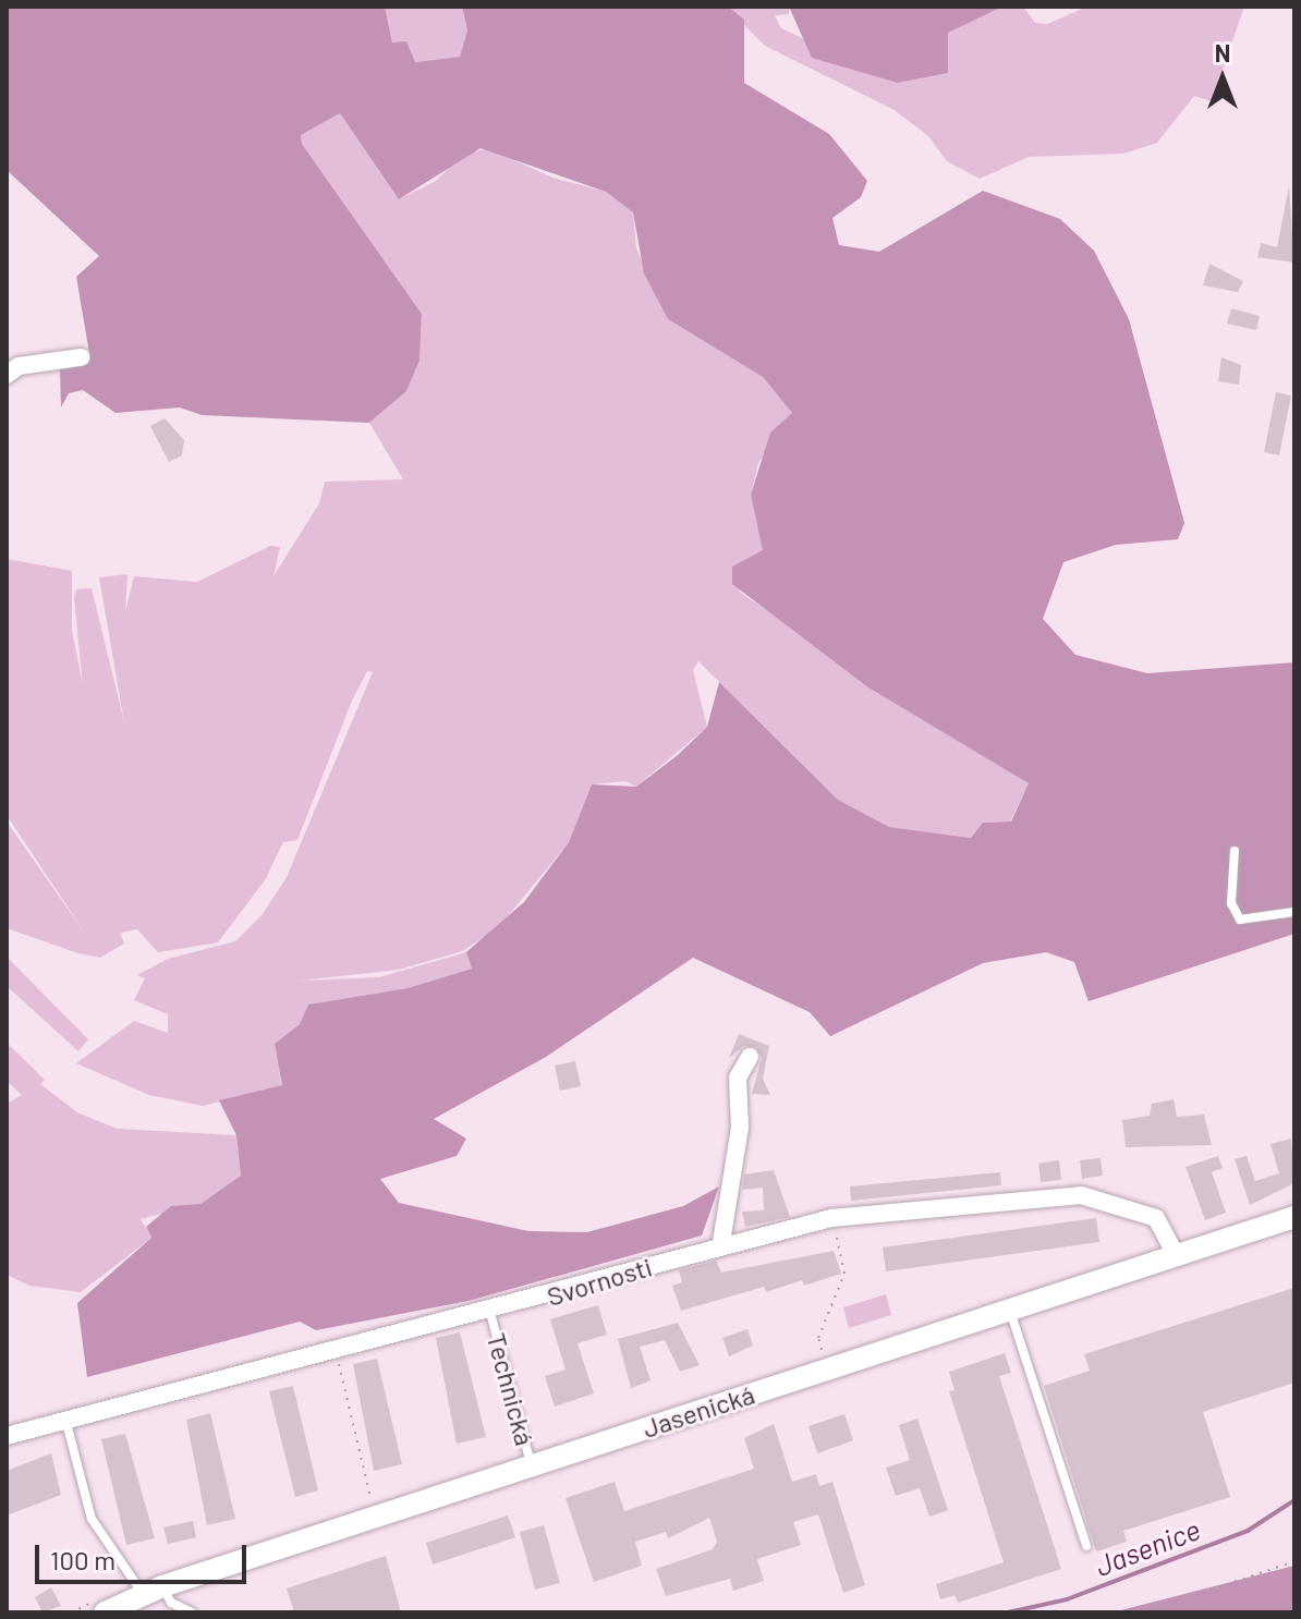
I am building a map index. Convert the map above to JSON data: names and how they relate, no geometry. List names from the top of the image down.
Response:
{
  "streets": {
    "street": ["Svornosti", "Jasenická"],
    "lane": ["Technická"]
  },
  "crossings": [
    ["Svornosti", "Technická"],
    ["Svornosti", "Jasenická"],
    ["Technická", "Jasenická"]
  ],
  "water": ["Jasenice"],
  "scale_bar": "100 m",
  "north": "top"
}
